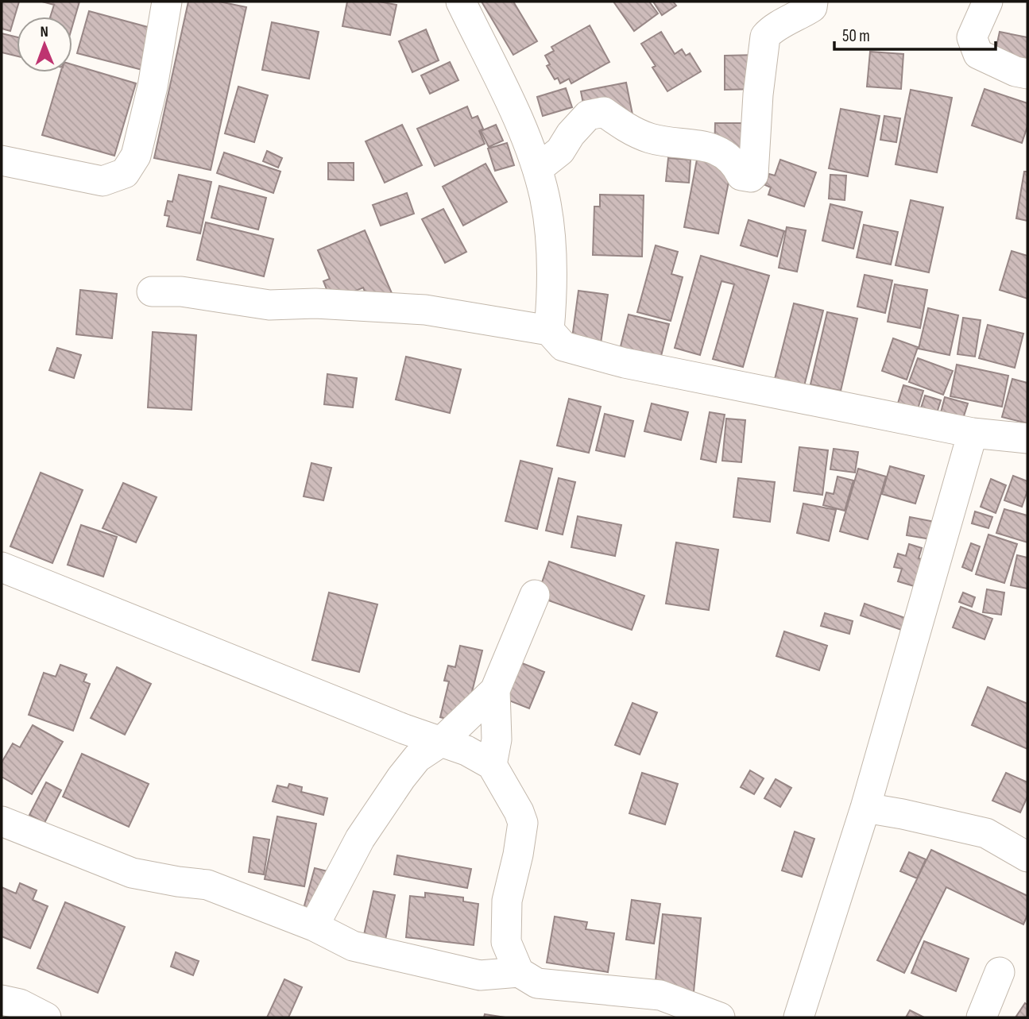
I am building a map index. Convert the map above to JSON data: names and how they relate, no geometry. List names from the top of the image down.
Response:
{
  "scale_bar": "50 m",
  "north": "top"
}
